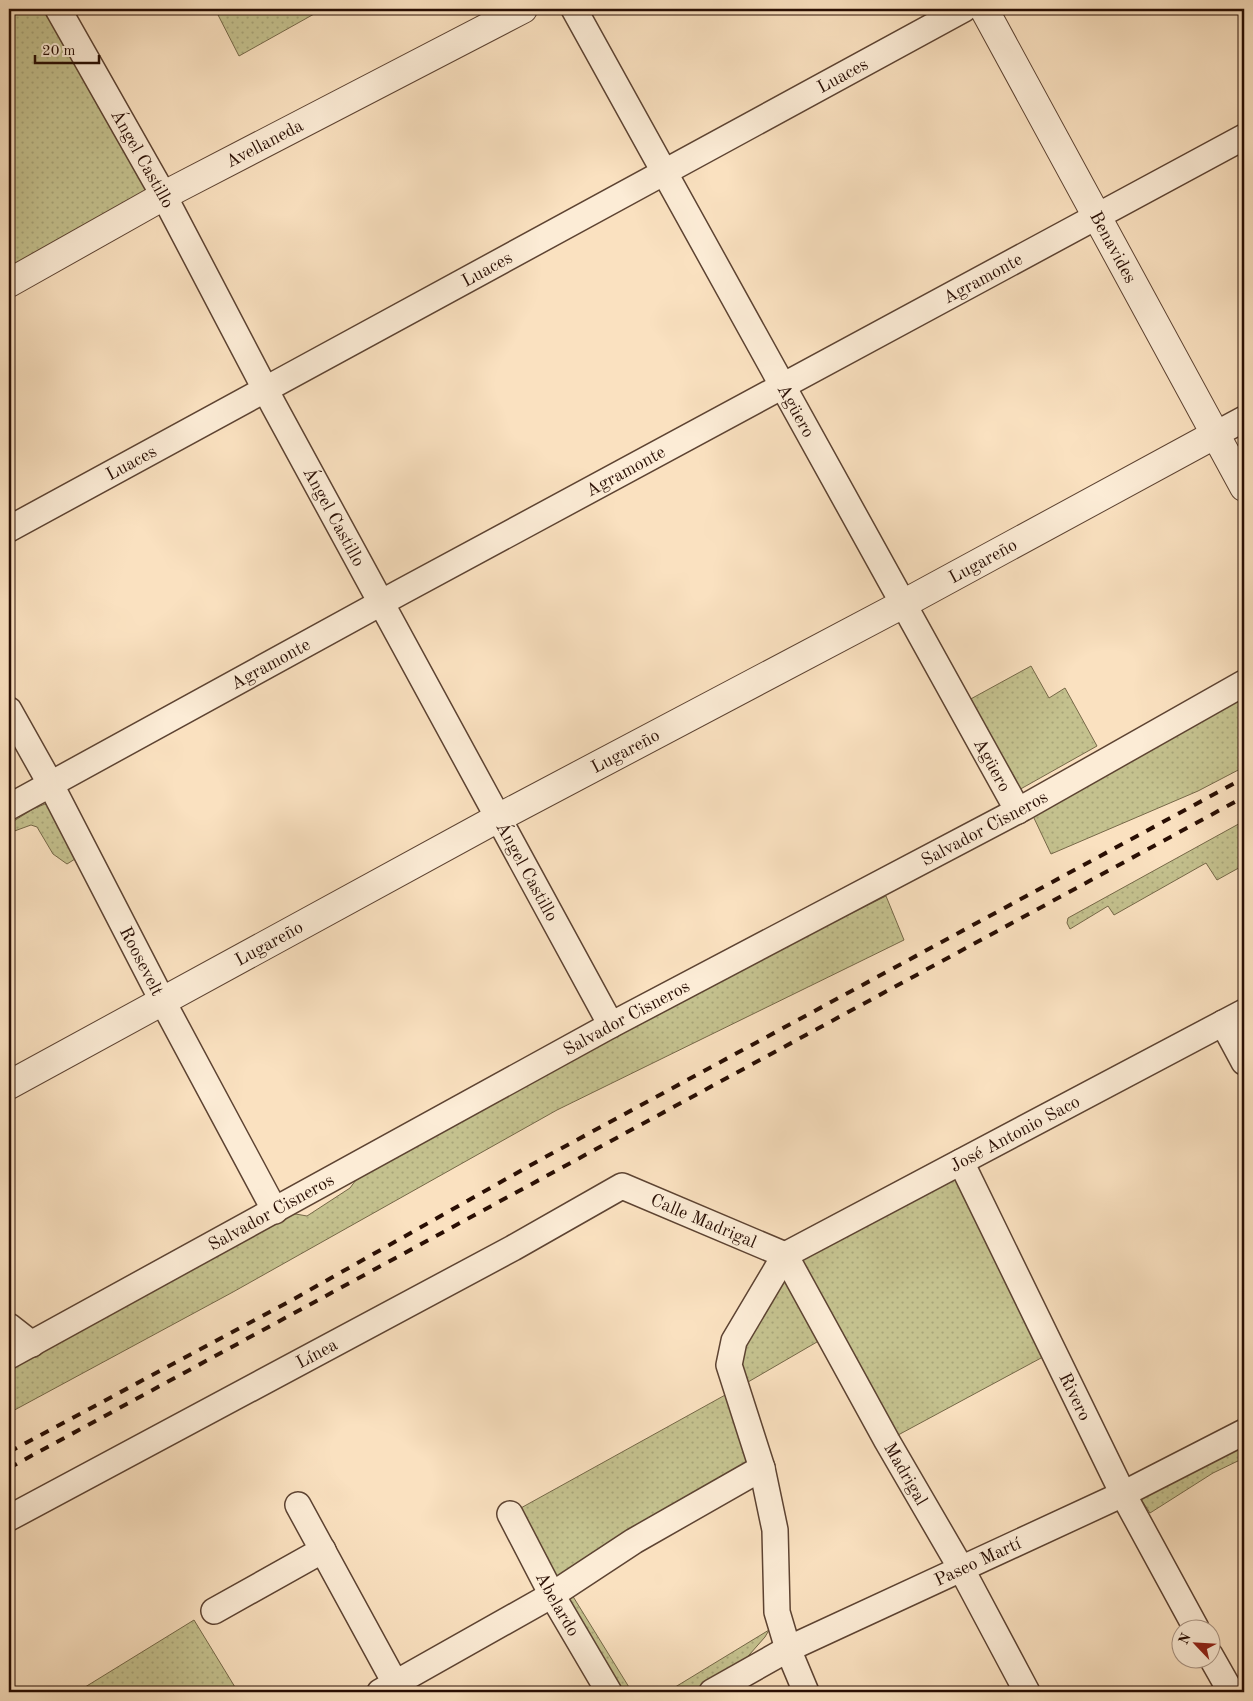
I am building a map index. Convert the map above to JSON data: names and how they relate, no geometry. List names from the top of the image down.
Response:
{
  "streets": {
    "street": [
      "Luaces",
      "Avellaneda",
      "Ángel Castillo",
      "Benavides",
      "Agramonte",
      "Agüero",
      "Lugareño",
      "Salvador Cisneros",
      "Roosevelt",
      "José Antonio Saco",
      "Calle Madrigal",
      "Línea",
      "Rivero",
      "Madrigal",
      "Paseo Martí",
      "Abelardo"
    ]
  },
  "crossings": [
    ["Luaces", "Ángel Castillo"],
    ["Luaces", "Agüero"],
    ["Avellaneda", "Ángel Castillo"],
    ["Ángel Castillo", "Agramonte"],
    ["Ángel Castillo", "Lugareño"],
    ["Ángel Castillo", "Salvador Cisneros"],
    ["Benavides", "Agramonte"],
    ["Benavides", "Lugareño"],
    ["Agramonte", "Agüero"],
    ["Agramonte", "Roosevelt"],
    ["Agüero", "Lugareño"],
    ["Agüero", "Salvador Cisneros"],
    ["Lugareño", "Roosevelt"],
    ["Salvador Cisneros", "Roosevelt"],
    ["José Antonio Saco", "Calle Madrigal"],
    ["José Antonio Saco", "Rivero"],
    ["José Antonio Saco", "Madrigal"],
    ["Calle Madrigal", "Línea"],
    ["Calle Madrigal", "Madrigal"],
    ["Rivero", "Paseo Martí"],
    ["Madrigal", "Paseo Martí"]
  ],
  "scale_bar": "20 m",
  "north": "top left"
}
